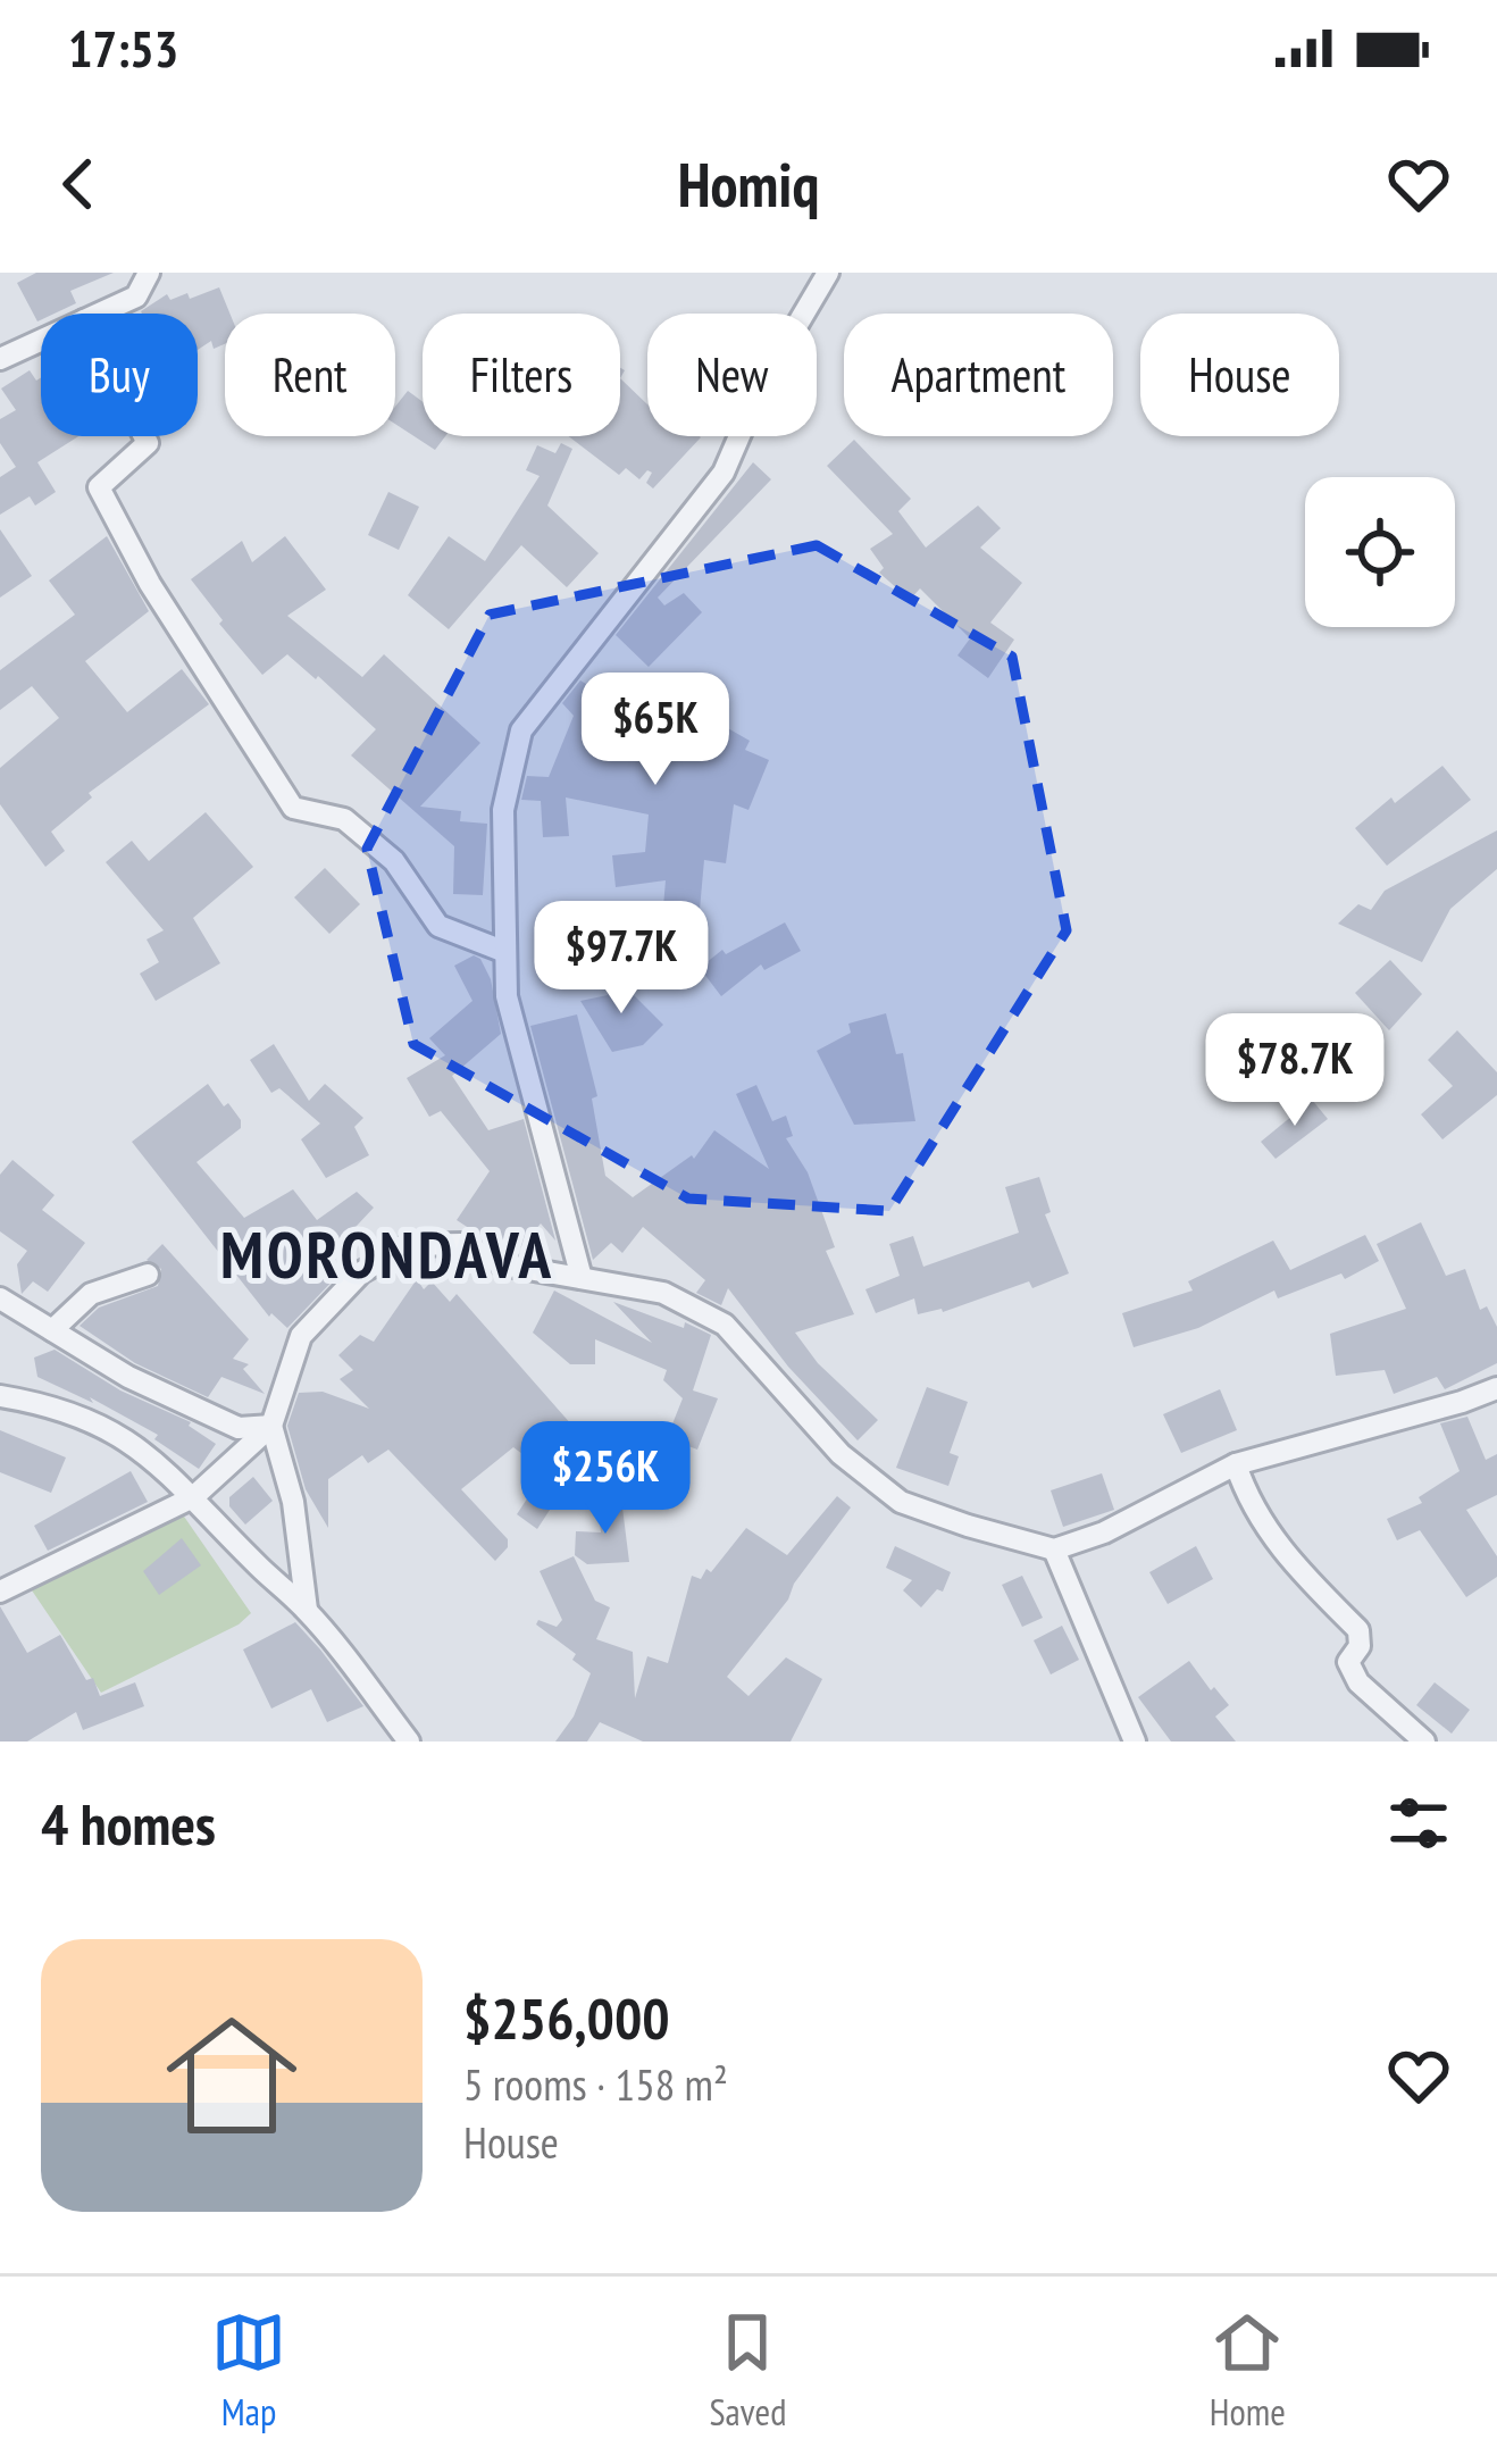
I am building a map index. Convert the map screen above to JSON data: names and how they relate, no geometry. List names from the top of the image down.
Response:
{
  "districts": ["MORONDAVA"],
  "page": {
    "status": "17:53",
    "header": "Homiq",
    "chip": [
      "Buy",
      "Rent",
      "Filters",
      "New",
      "Apartment",
      "House"
    ],
    "price": [
      "$65K",
      "$97.7K",
      "$78.7K",
      "$256K"
    ],
    "heading": "4 homes",
    "list": [
      {
        "name": "$256,000",
        "note": "5 rooms · 158 m² · House"
      }
    ],
    "tabs": ["Map", "Saved", "Home"]
  }
}
